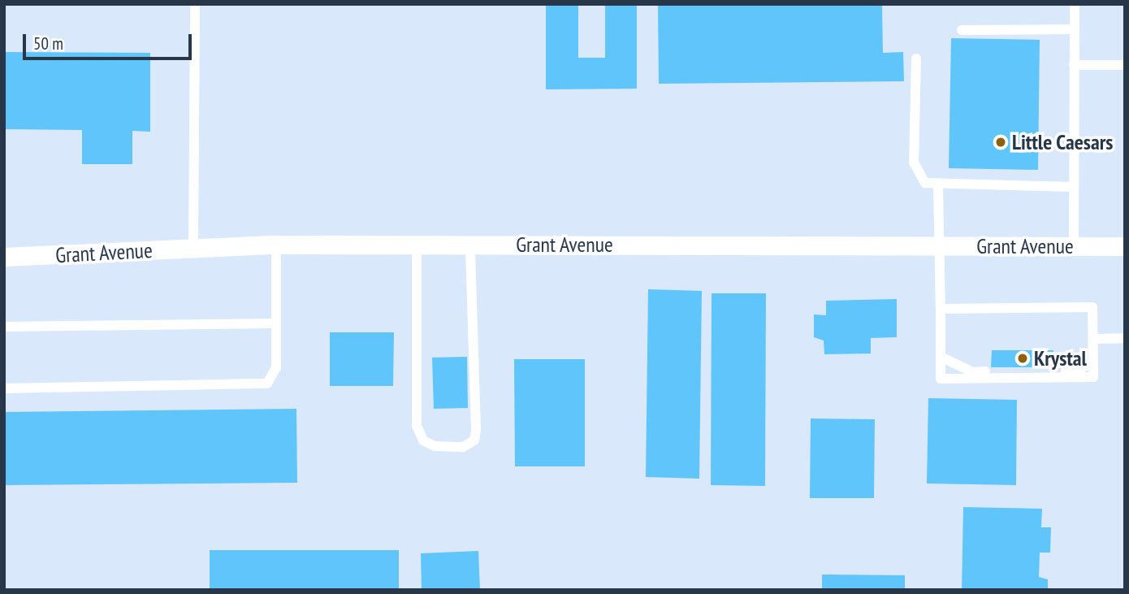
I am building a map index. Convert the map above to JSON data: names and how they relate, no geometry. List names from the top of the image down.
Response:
{
  "streets": {
    "street": ["Grant Avenue"]
  },
  "places": ["Little Caesars", "Krystal"],
  "scale_bar": "50 m"
}
